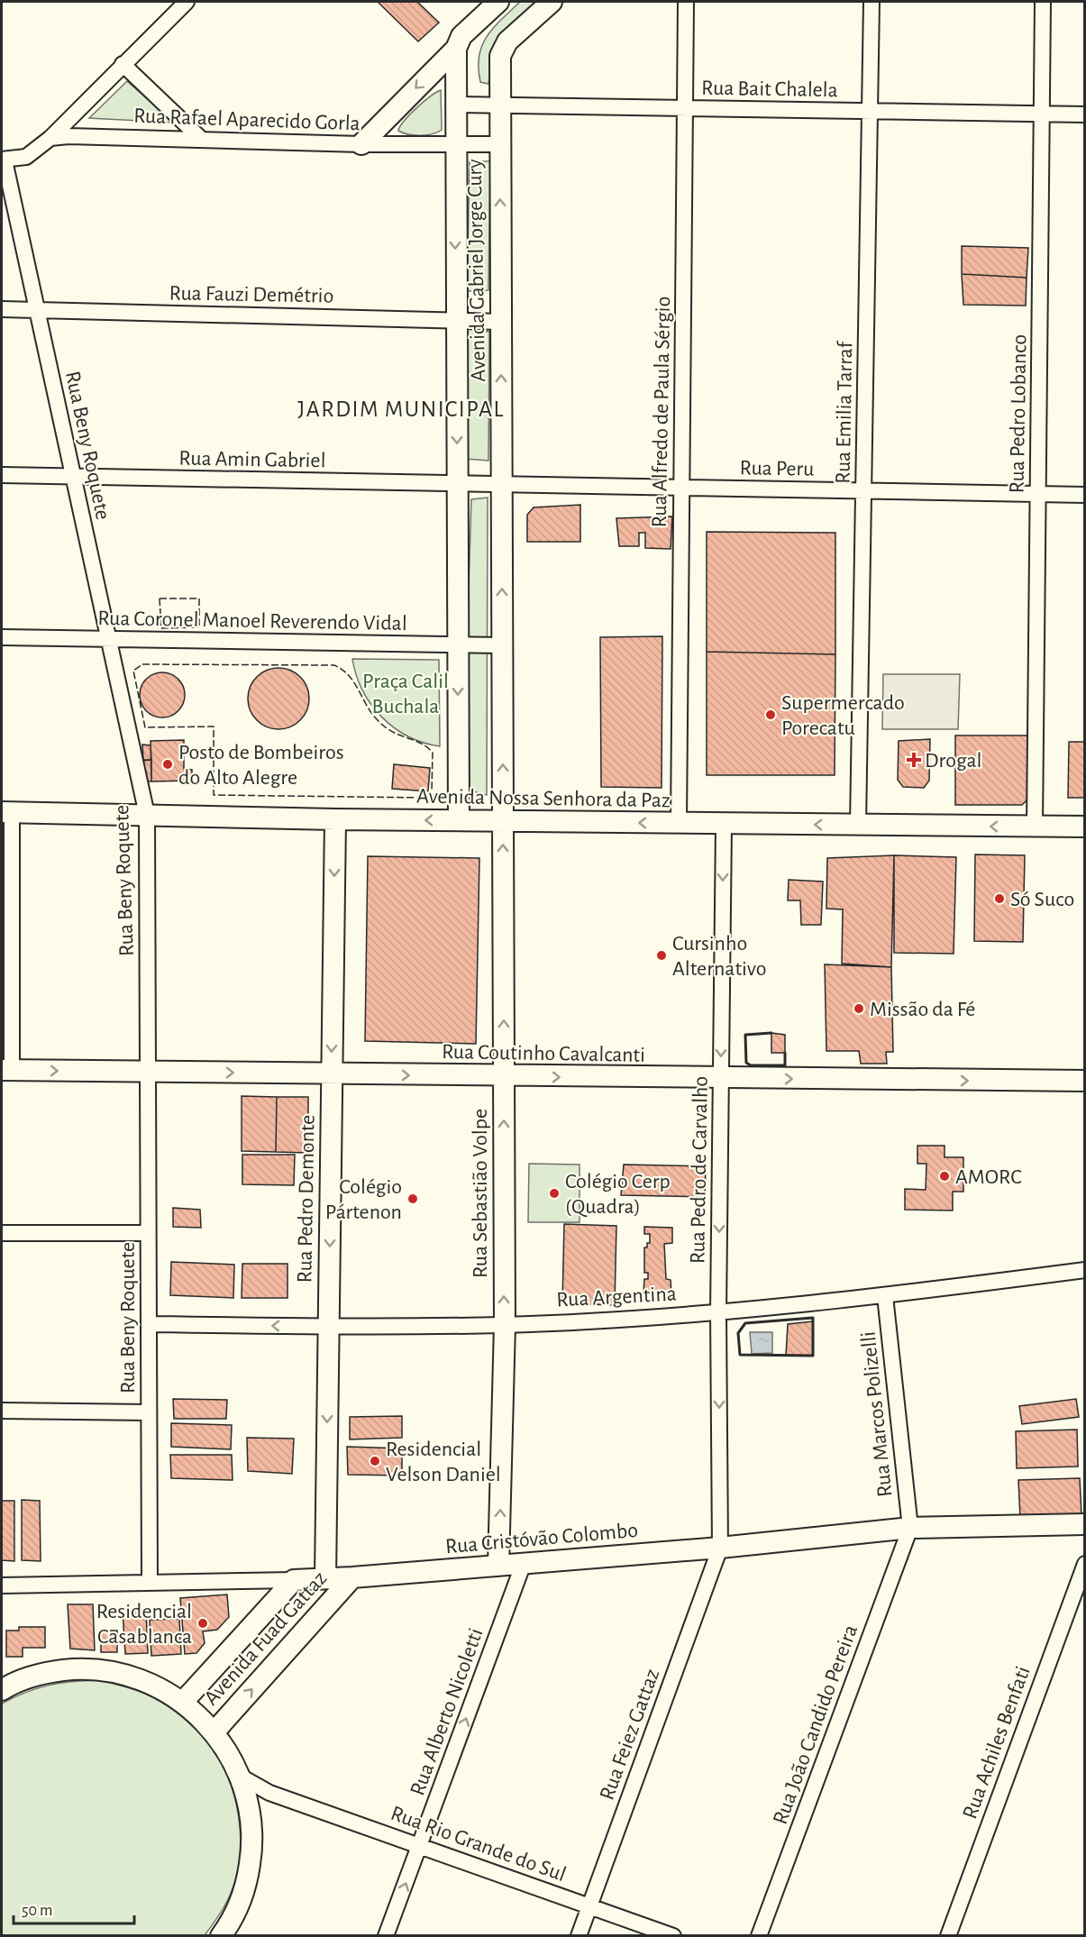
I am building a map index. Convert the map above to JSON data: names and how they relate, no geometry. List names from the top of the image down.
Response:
{
  "streets": {
    "main road": [
      "Avenida Gabriel Jorge Cury",
      "Avenida Nossa Senhora da Paz",
      "Rua Coutinho Cavalcanti",
      "Rua Sebastião Volpe",
      "Rua Pedro Demonte",
      "Rua Cristóvão Colombo",
      "Avenida Fuad Gattaz"
    ],
    "street": [
      "Rua Bait Chalela",
      "Rua Rafael Aparecido Gorla",
      "Rua Fauzi Demétrio",
      "Rua Alfredo de Paula Sérgio",
      "Rua Emilia Tarraf",
      "Rua Pedro Lobanco",
      "Rua Beny Roquete",
      "Rua Amin Gabriel",
      "Rua Peru",
      "Rua Coronel Manoel Reverendo Vidal",
      "Rua Pedro de Carvalho",
      "Rua Argentina",
      "Rua Marcos Polizelli",
      "Rua Alberto Nicoletti",
      "Rua João Candido Pereira",
      "Rua Feiez Gattaz",
      "Rua Achiles Benfati",
      "Rua Rio Grande do Sul"
    ]
  },
  "crossings": [
    ["Rua Bait Chalela", "Avenida Gabriel Jorge Cury"],
    ["Rua Bait Chalela", "Rua Alfredo de Paula Sérgio"],
    ["Rua Bait Chalela", "Rua Emilia Tarraf"],
    ["Rua Bait Chalela", "Rua Pedro Lobanco"],
    ["Rua Rafael Aparecido Gorla", "Avenida Gabriel Jorge Cury"],
    ["Avenida Gabriel Jorge Cury", "Rua Fauzi Demétrio"],
    ["Avenida Gabriel Jorge Cury", "Rua Amin Gabriel"],
    ["Avenida Gabriel Jorge Cury", "Rua Peru"],
    ["Avenida Gabriel Jorge Cury", "Rua Coronel Manoel Reverendo Vidal"],
    ["Avenida Gabriel Jorge Cury", "Avenida Nossa Senhora da Paz"],
    ["Avenida Gabriel Jorge Cury", "Rua Sebastião Volpe"],
    ["Rua Fauzi Demétrio", "Rua Beny Roquete"],
    ["Rua Alfredo de Paula Sérgio", "Rua Peru"],
    ["Rua Alfredo de Paula Sérgio", "Avenida Nossa Senhora da Paz"],
    ["Rua Emilia Tarraf", "Rua Peru"],
    ["Rua Emilia Tarraf", "Avenida Nossa Senhora da Paz"],
    ["Rua Pedro Lobanco", "Rua Peru"],
    ["Rua Pedro Lobanco", "Avenida Nossa Senhora da Paz"],
    ["Rua Beny Roquete", "Rua Amin Gabriel"],
    ["Rua Beny Roquete", "Rua Coronel Manoel Reverendo Vidal"],
    ["Rua Beny Roquete", "Avenida Nossa Senhora da Paz"],
    ["Rua Beny Roquete", "Rua Coutinho Cavalcanti"],
    ["Rua Beny Roquete", "Rua Argentina"],
    ["Rua Beny Roquete", "Rua Cristóvão Colombo"],
    ["Rua Amin Gabriel", "Rua Peru"],
    ["Avenida Nossa Senhora da Paz", "Rua Pedro de Carvalho"],
    ["Avenida Nossa Senhora da Paz", "Rua Sebastião Volpe"],
    ["Avenida Nossa Senhora da Paz", "Rua Pedro Demonte"],
    ["Rua Coutinho Cavalcanti", "Rua Pedro de Carvalho"],
    ["Rua Coutinho Cavalcanti", "Rua Sebastião Volpe"],
    ["Rua Coutinho Cavalcanti", "Rua Pedro Demonte"],
    ["Rua Pedro de Carvalho", "Rua Argentina"],
    ["Rua Pedro de Carvalho", "Rua Cristóvão Colombo"],
    ["Rua Pedro de Carvalho", "Rua Feiez Gattaz"],
    ["Rua Sebastião Volpe", "Rua Argentina"],
    ["Rua Sebastião Volpe", "Rua Cristóvão Colombo"],
    ["Rua Pedro Demonte", "Rua Argentina"],
    ["Rua Pedro Demonte", "Rua Cristóvão Colombo"],
    ["Rua Argentina", "Rua Marcos Polizelli"],
    ["Rua Marcos Polizelli", "Rua Cristóvão Colombo"],
    ["Rua Marcos Polizelli", "Rua João Candido Pereira"],
    ["Rua Cristóvão Colombo", "Avenida Fuad Gattaz"],
    ["Rua Cristóvão Colombo", "Rua Alberto Nicoletti"],
    ["Rua Cristóvão Colombo", "Rua João Candido Pereira"],
    ["Rua Cristóvão Colombo", "Rua Feiez Gattaz"],
    ["Rua Alberto Nicoletti", "Rua Rio Grande do Sul"],
    ["Rua Feiez Gattaz", "Rua Rio Grande do Sul"]
  ],
  "one_way": [
    "Avenida Nossa Senhora da Paz",
    "Rua Coutinho Cavalcanti",
    "Rua Pedro de Carvalho",
    "Rua Sebastião Volpe",
    "Rua Pedro Demonte",
    "Rua Alberto Nicoletti"
  ],
  "districts": ["JARDIM MUNICIPAL"],
  "parks": ["Praça Calil Buchala"],
  "places": {
    "other": [
      "Supermercado Porecatu",
      "Posto de Bombeiros do Alto Alegre",
      "Só Suco",
      "Cursinho Alternativo",
      "Missão da Fé",
      "AMORC",
      "Colégio Cerp (Quadra)",
      "Colégio Pártenon",
      "Residencial Velson Daniel",
      "Residencial Casablanca"
    ],
    "health": ["Drogal"]
  },
  "scale_bar": "50 m"
}
